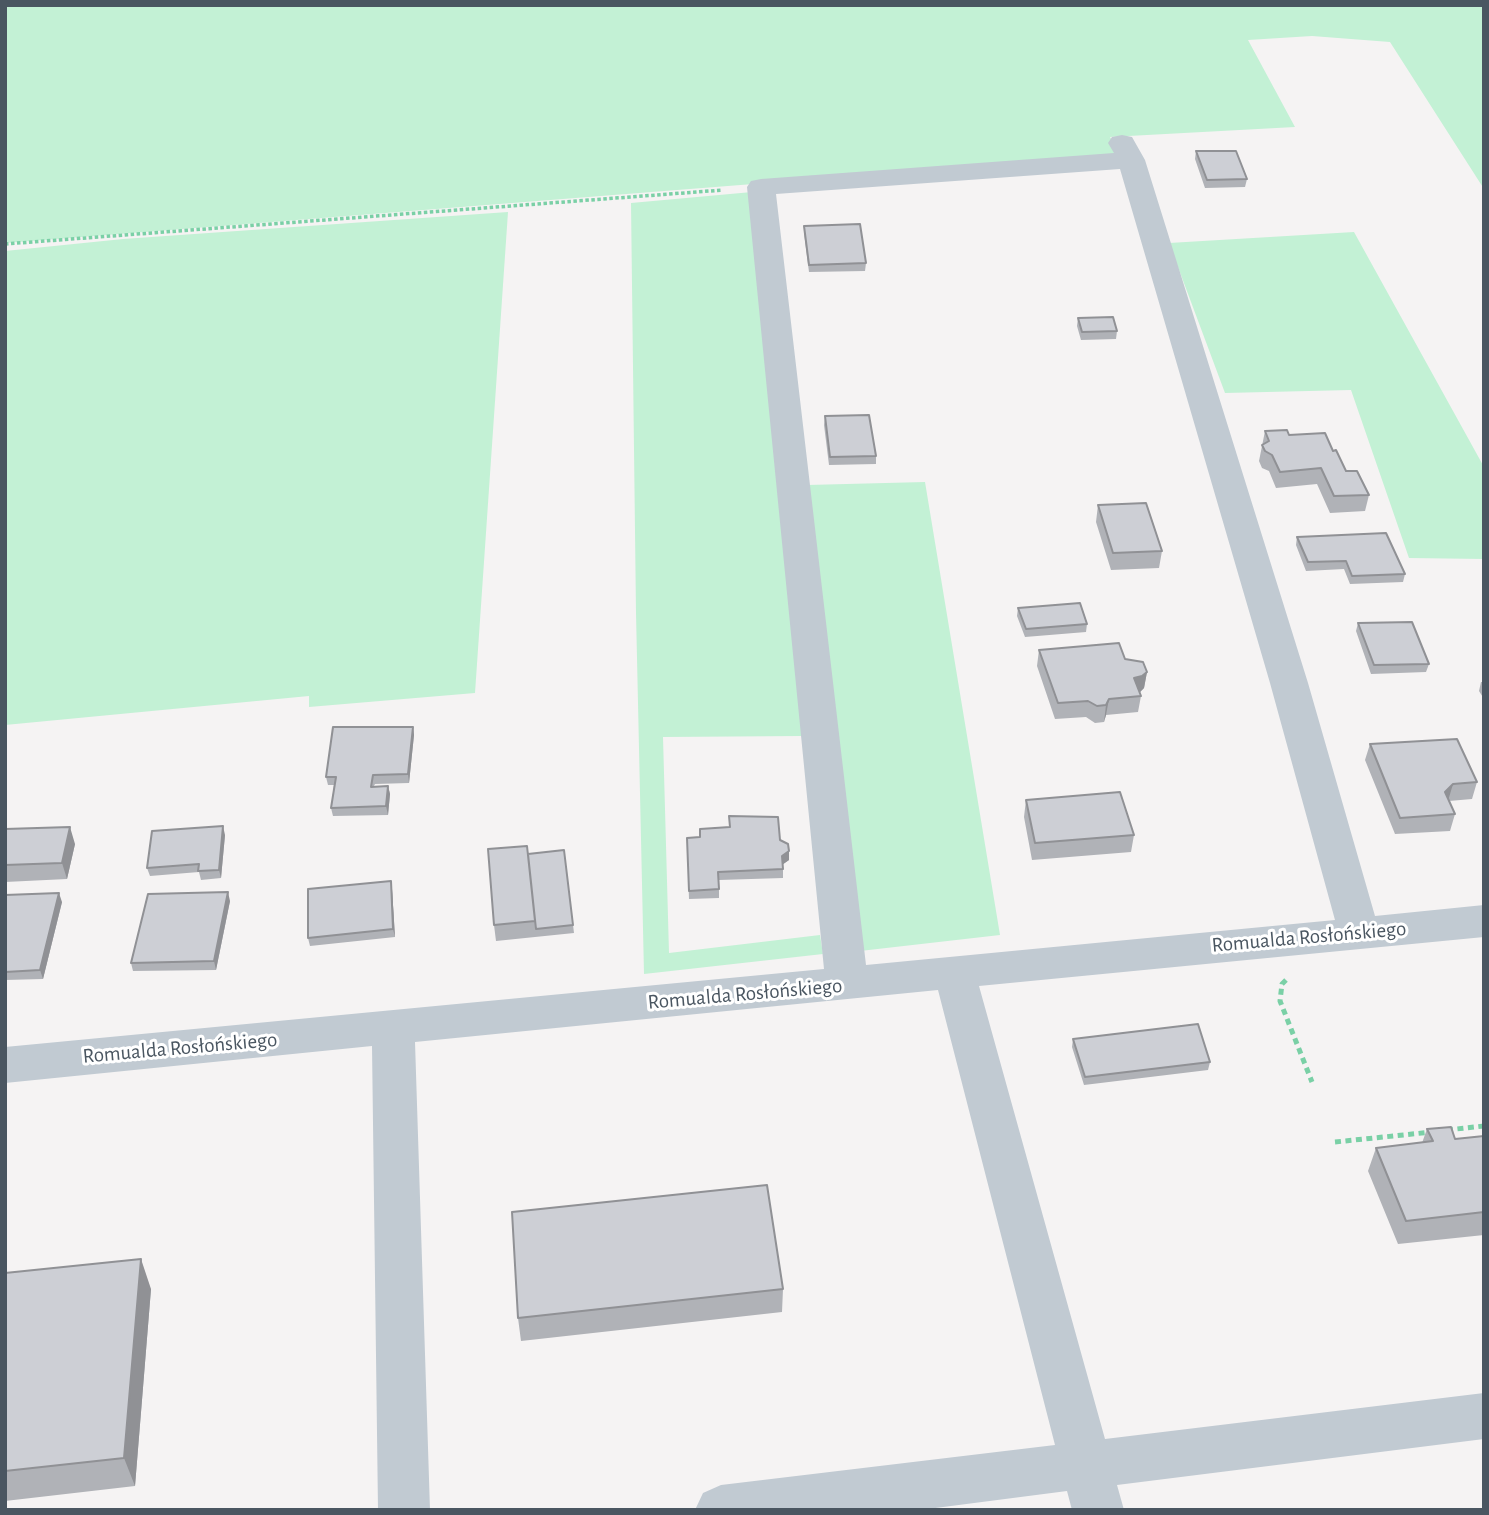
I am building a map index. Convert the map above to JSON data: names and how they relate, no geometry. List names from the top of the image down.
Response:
{
  "streets": {
    "street": ["Romualda Rosłońskiego"]
  }
}
